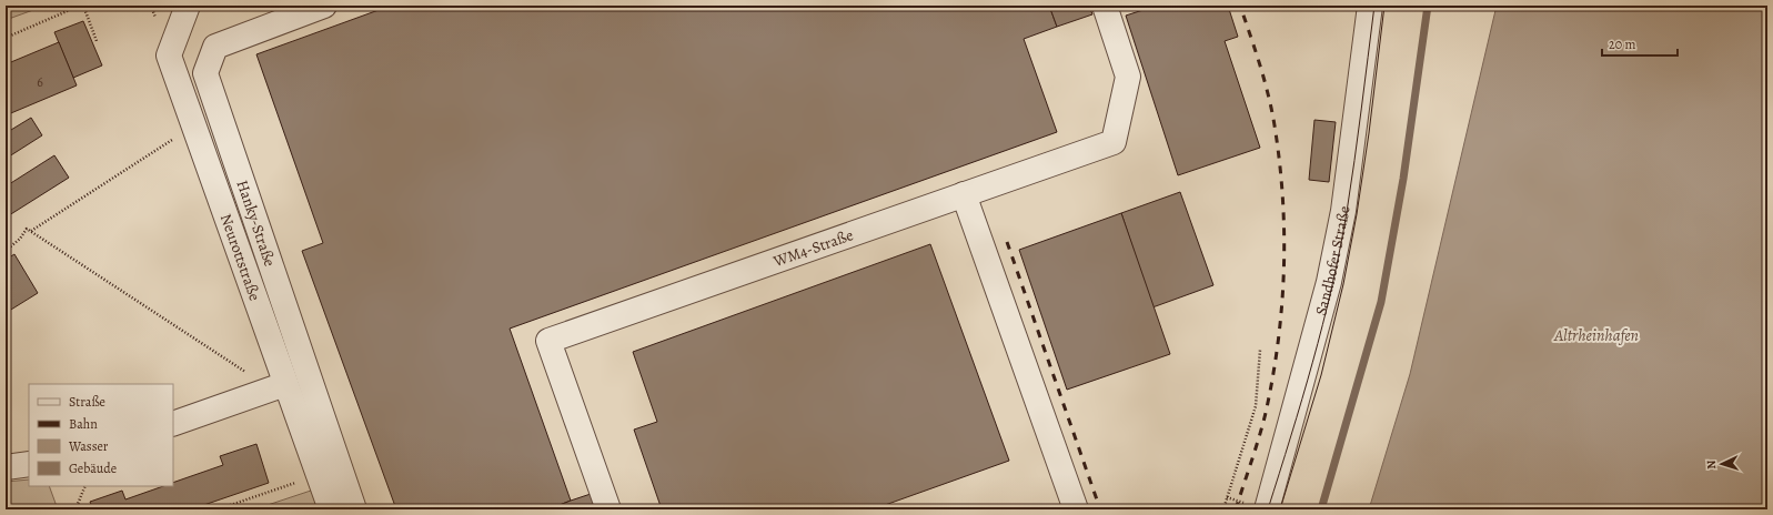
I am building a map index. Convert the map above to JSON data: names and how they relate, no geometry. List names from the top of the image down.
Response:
{
  "streets": {
    "street": [
      "Hanky-Straße",
      "WM4-Straße",
      "Neurottstraße",
      "Sandhofer Straße"
    ]
  },
  "water": ["Altrheinhafen"],
  "house_numbers": ["6"],
  "legend": [
    "Straße",
    "Bahn",
    "Wasser",
    "Gebäude"
  ],
  "scale_bar": "20 m",
  "north": "left"
}
